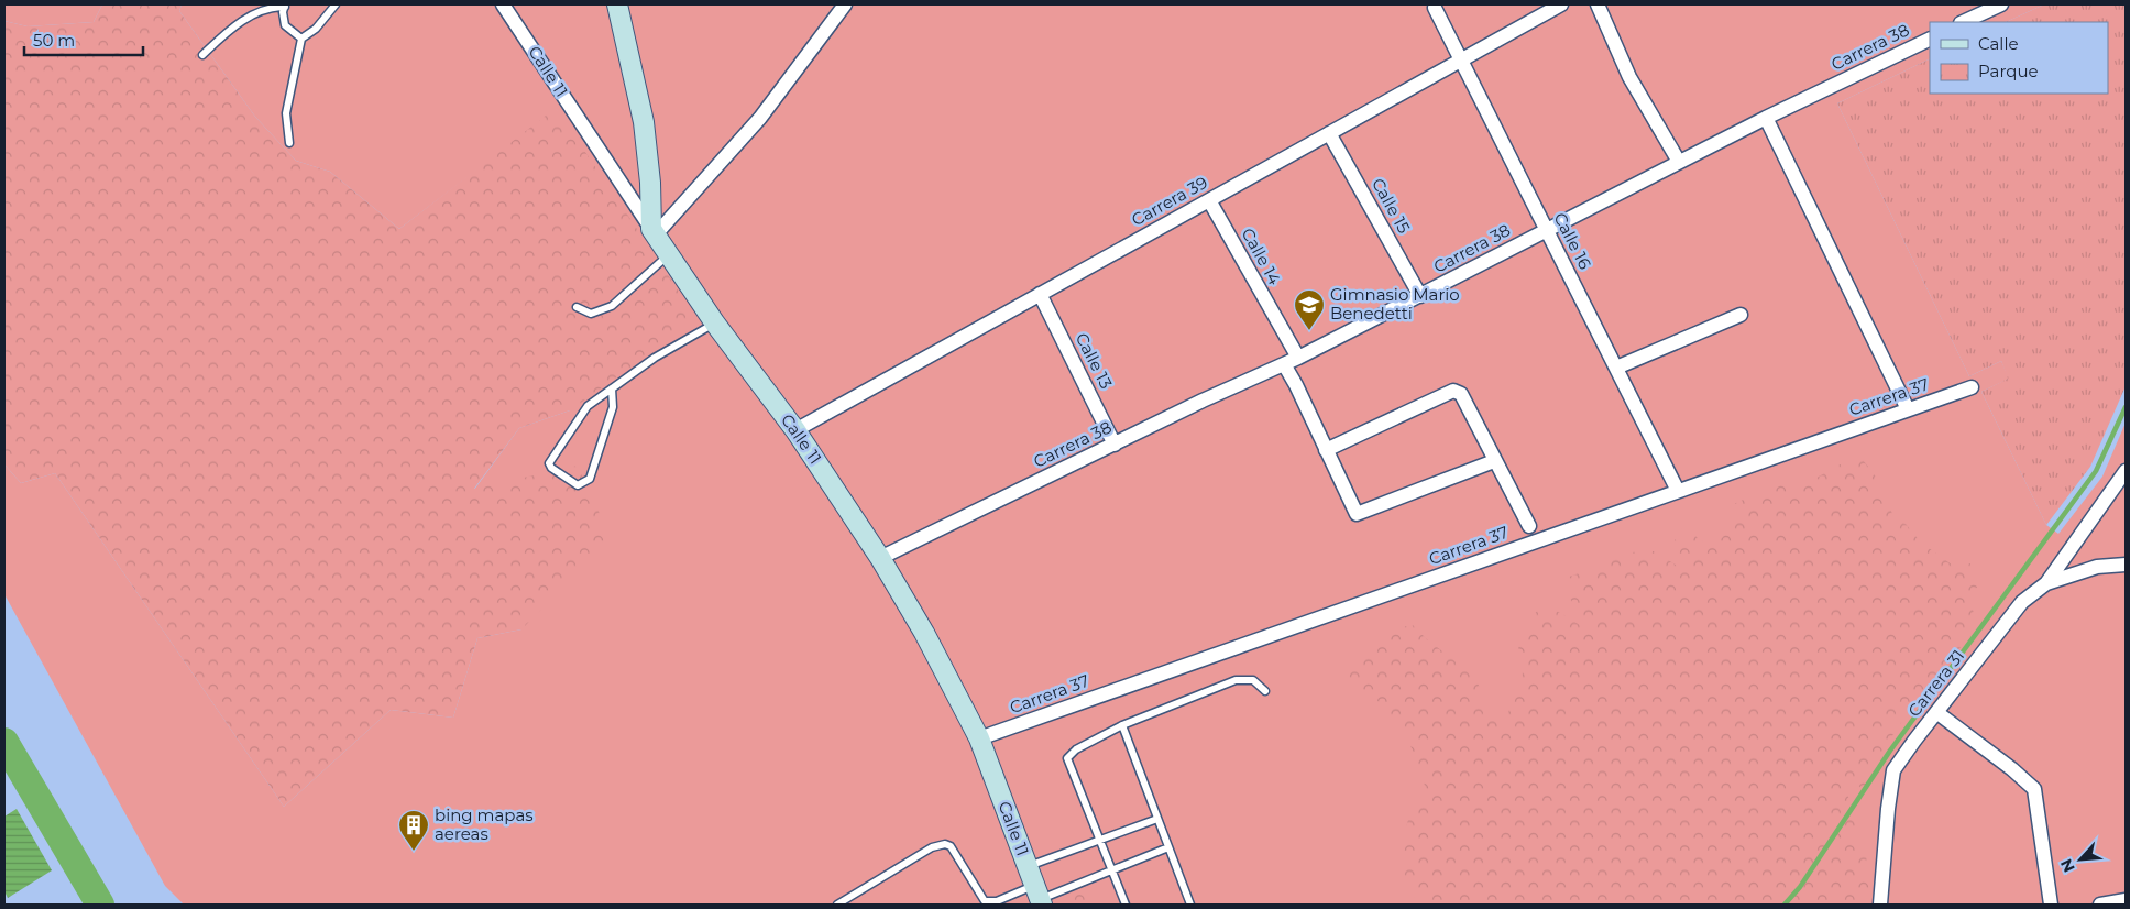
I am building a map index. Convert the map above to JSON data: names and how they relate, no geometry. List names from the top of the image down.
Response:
{
  "streets": {
    "main road": ["Calle 11"],
    "street": [
      "Carrera 38",
      "Carrera 39",
      "Calle 15",
      "Calle 16",
      "Calle 14",
      "Calle 13",
      "Carrera 37",
      "Carrera 31"
    ]
  },
  "crossings": [
    ["Carrera 38", "Calle 11"],
    ["Carrera 38", "Calle 15"],
    ["Carrera 38", "Calle 16"],
    ["Carrera 38", "Calle 14"],
    ["Carrera 38", "Calle 13"],
    ["Calle 11", "Carrera 39"],
    ["Calle 11", "Carrera 37"],
    ["Carrera 39", "Calle 15"],
    ["Carrera 39", "Calle 16"],
    ["Carrera 39", "Calle 14"],
    ["Carrera 39", "Calle 13"],
    ["Calle 16", "Carrera 37"]
  ],
  "places": {
    "school or university": ["Gimnasio Mario Benedetti"],
    "building": ["bing mapas aereas"]
  },
  "legend": ["Calle", "Parque"],
  "scale_bar": "50 m",
  "north": "bottom left"
}
